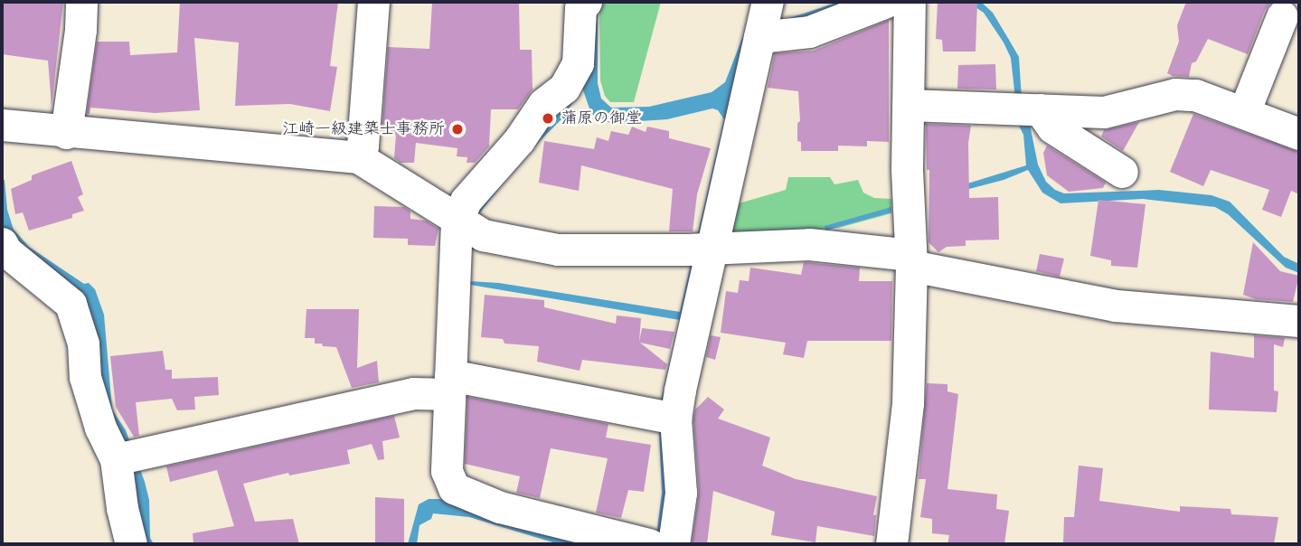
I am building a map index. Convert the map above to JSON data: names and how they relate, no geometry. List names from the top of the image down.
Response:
{
  "places": ["蒲原の御堂", "江崎一級建築士事務所"]
}
